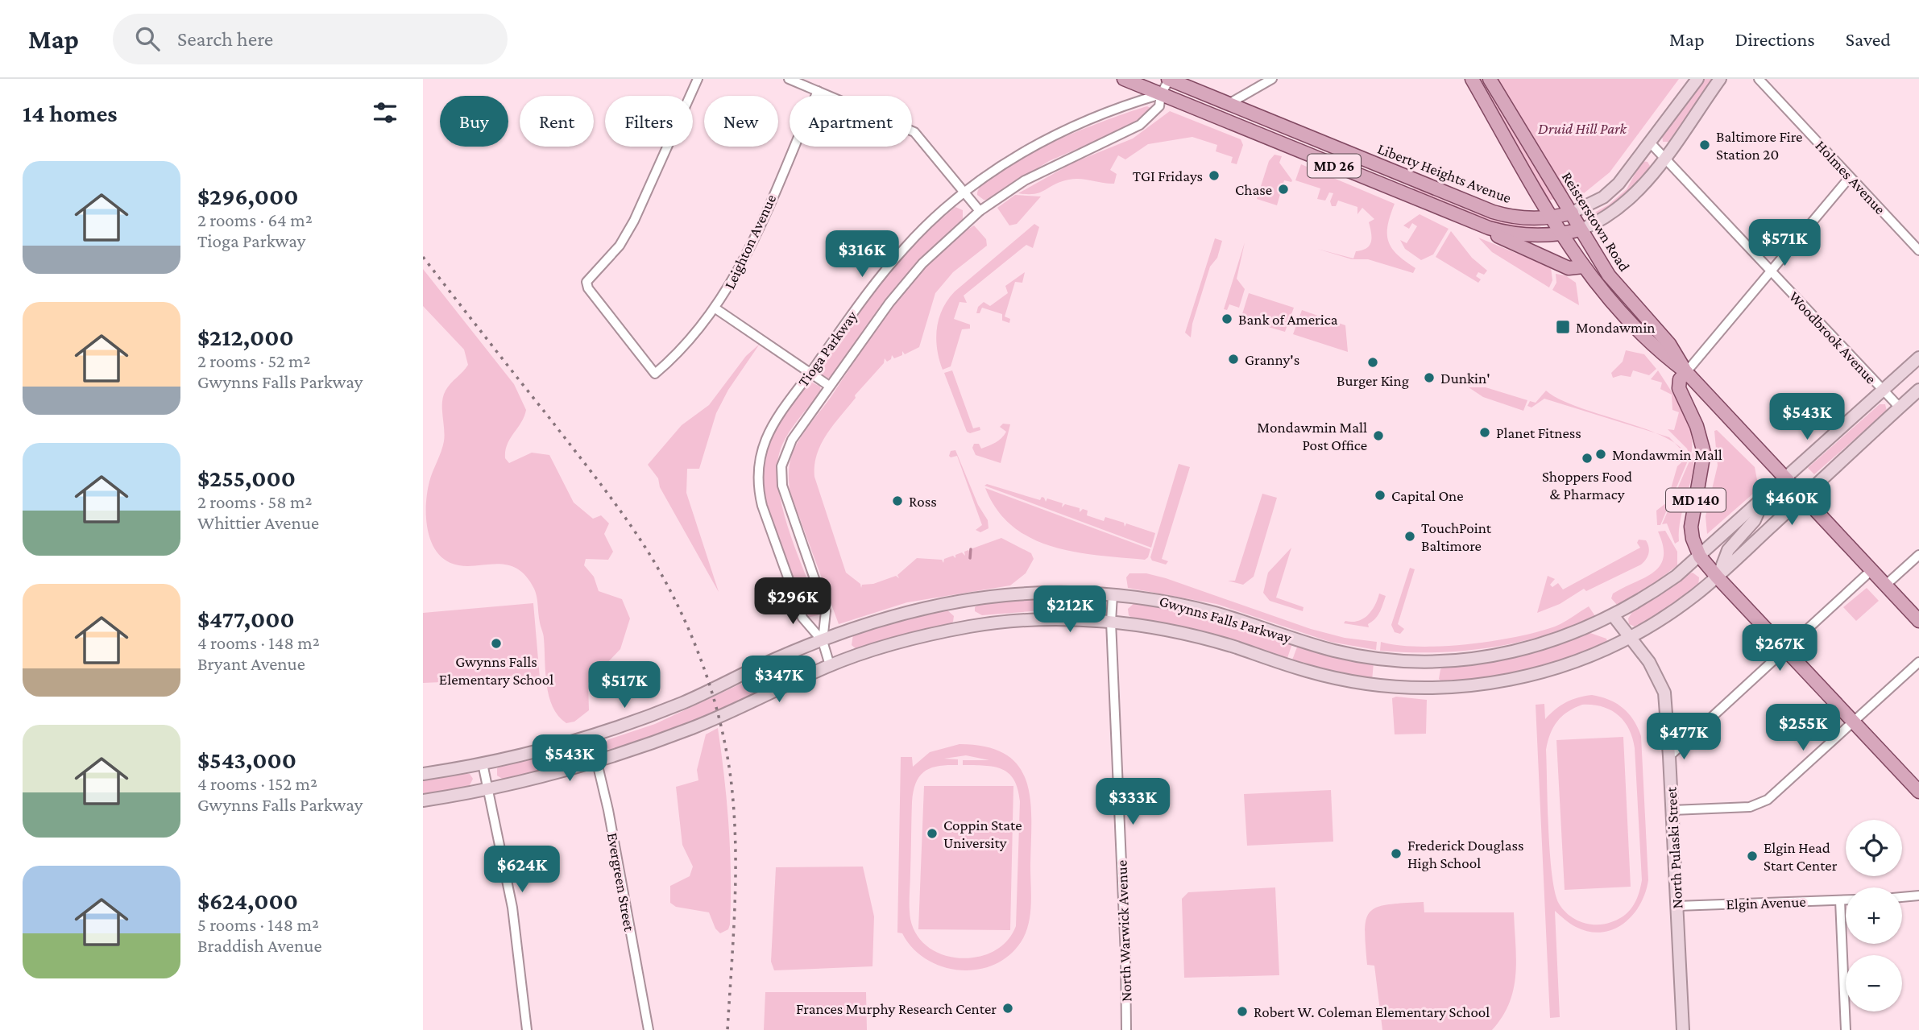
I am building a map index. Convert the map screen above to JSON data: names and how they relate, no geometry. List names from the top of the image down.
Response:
{
  "streets": {
    "main road": [
      "MD 26",
      "Liberty Heights Avenue",
      "Reisterstown Road",
      "MD 140",
      "Gwynns Falls Parkway",
      "North Pulaski Street"
    ],
    "street": [
      "Holmes Avenue",
      "Leighton Avenue",
      "Woodbrook Avenue",
      "Tioga Parkway",
      "Evergreen Street",
      "Elgin Avenue",
      "North Warwick Avenue"
    ]
  },
  "crossings": [
    ["MD 26", "Reisterstown Road"],
    ["MD 26", "Tioga Parkway"],
    ["Liberty Heights Avenue", "Reisterstown Road"],
    ["Liberty Heights Avenue", "Woodbrook Avenue"],
    ["Liberty Heights Avenue", "Tioga Parkway"],
    ["Reisterstown Road", "MD 140"],
    ["Reisterstown Road", "Gwynns Falls Parkway"],
    ["Woodbrook Avenue", "Gwynns Falls Parkway"],
    ["Tioga Parkway", "Gwynns Falls Parkway"],
    ["MD 140", "Gwynns Falls Parkway"],
    ["Gwynns Falls Parkway", "North Pulaski Street"],
    ["Gwynns Falls Parkway", "Evergreen Street"],
    ["Gwynns Falls Parkway", "North Warwick Avenue"],
    ["North Pulaski Street", "Elgin Avenue"]
  ],
  "parks": ["Druid Hill Park"],
  "places": {
    "other": [
      "Baltimore Fire Station 20",
      "TGI Fridays",
      "Chase",
      "Bank of America",
      "Granny's",
      "Burger King",
      "Dunkin'",
      "Planet Fitness",
      "Mondawmin Mall Post Office",
      "Mondawmin Mall",
      "Shoppers Food & Pharmacy",
      "Capital One",
      "Ross",
      "TouchPoint Baltimore",
      "Gwynns Falls Elementary School",
      "Coppin State University",
      "Frederick Douglass High School",
      "Elgin Head Start Center",
      "Frances Murphy Research Center",
      "Robert W. Coleman Elementary School"
    ],
    "transit": ["Mondawmin"]
  },
  "page": {
    "header": "Map",
    "search": "Search here",
    "nav": ["Map", "Directions", "Saved"],
    "heading": "14 homes",
    "chip": [
      "Buy",
      "Rent",
      "Filters",
      "New",
      "Apartment"
    ],
    "list": [
      {
        "name": "$296,000",
        "note": "2 rooms · 64 m² · Tioga Parkway"
      },
      {
        "name": "$212,000",
        "note": "2 rooms · 52 m² · Gwynns Falls Parkway"
      },
      {
        "name": "$255,000",
        "note": "2 rooms · 58 m² · Whittier Avenue"
      },
      {
        "name": "$477,000",
        "note": "4 rooms · 148 m² · Bryant Avenue"
      },
      {
        "name": "$543,000",
        "note": "4 rooms · 152 m² · Gwynns Falls Parkway"
      },
      {
        "name": "$624,000",
        "note": "5 rooms · 148 m² · Braddish Avenue"
      }
    ],
    "price": [
      "$571K",
      "$316K",
      "$543K",
      "$460K",
      "$296K",
      "$212K",
      "$267K",
      "$347K",
      "$517K",
      "$255K",
      "$477K",
      "$543K",
      "$333K",
      "$624K"
    ],
    "map_buttons": ["+", "−"]
  }
}
